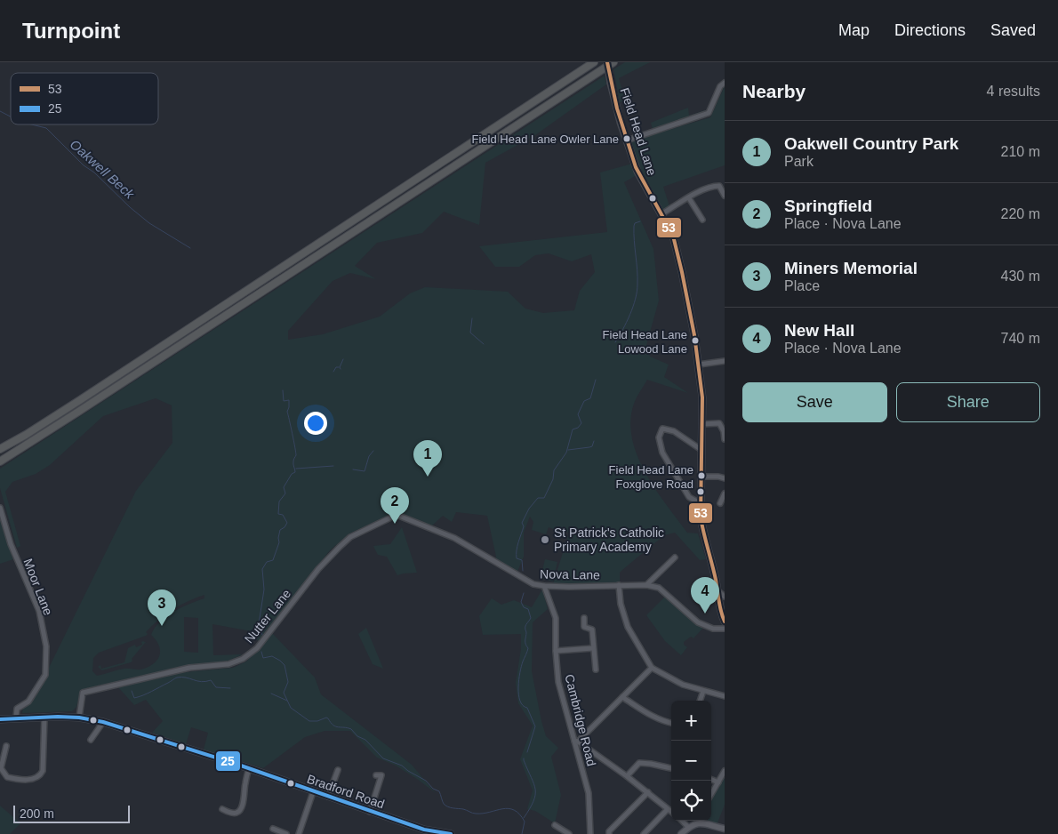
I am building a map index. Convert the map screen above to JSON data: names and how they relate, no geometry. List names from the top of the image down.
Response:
{
  "streets": {
    "main road": ["Field Head Lane", "Bradford Road"],
    "street": [
      "Nova Lane",
      "Moor Lane",
      "Nutter Lane",
      "Cambridge Road"
    ]
  },
  "crossings": [
    ["Nova Lane", "Nutter Lane"],
    ["Nova Lane", "Cambridge Road"],
    ["Moor Lane", "Bradford Road"],
    ["Nutter Lane", "Bradford Road"]
  ],
  "water": ["Oakwell Beck"],
  "places": [
    "Field Head Lane Owler Lane",
    "Field Head Lane Lowood Lane",
    "Field Head Lane Foxglove Road",
    "St Patrick's Catholic Primary Academy"
  ],
  "lines": ["transit line 53", "transit line 25"],
  "legend": ["53", "25"],
  "scale_bar": "200 m",
  "page": {
    "header": "Turnpoint",
    "nav": ["Map", "Directions", "Saved"],
    "heading": ["Nearby", "4 results"],
    "list": [
      {
        "mark": "1",
        "name": "Oakwell Country Park",
        "note": "Park",
        "value": "210 m"
      },
      {
        "mark": "2",
        "name": "Springfield",
        "note": "Place · Nova Lane",
        "value": "220 m"
      },
      {
        "mark": "3",
        "name": "Miners Memorial",
        "note": "Place",
        "value": "430 m"
      },
      {
        "mark": "4",
        "name": "New Hall",
        "note": "Place · Nova Lane",
        "value": "740 m"
      }
    ],
    "buttons": ["Save", "Share"],
    "pins": [
      "1",
      "2",
      "4",
      "3"
    ],
    "map_buttons": ["+", "−"],
    "scale": "200 m"
  }
}
